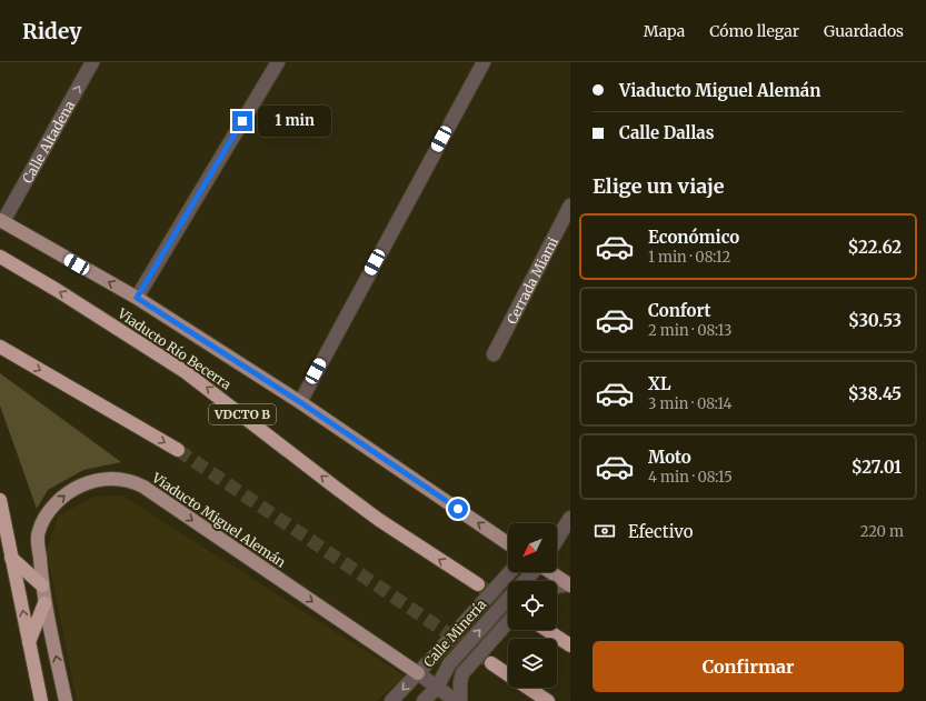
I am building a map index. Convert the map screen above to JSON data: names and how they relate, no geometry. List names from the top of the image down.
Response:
{
  "streets": {
    "highway": ["Viaducto Río Becerra", "VDCTO B"],
    "main road": ["Viaducto Miguel Alemán"],
    "street": ["Calle Altadena", "Cerrada Miami", "Calle Minería"]
  },
  "crossings": [
    ["Viaducto Miguel Alemán", "Calle Minería"]
  ],
  "one_way": ["Calle Altadena"],
  "north": "bottom left",
  "page": {
    "header": "Ridey",
    "nav": ["Mapa", "Cómo llegar", "Guardados"],
    "banner": ["Viaducto Miguel Alemán", "Calle Dallas"],
    "bubble": "1 min",
    "heading": "Elige un viaje",
    "list": [
      {
        "name": "Económico",
        "note": "1 min · 08:12",
        "value": "$22.62"
      },
      {
        "name": "Confort",
        "note": "2 min · 08:13",
        "value": "$30.53"
      },
      {
        "name": "XL",
        "note": "3 min · 08:14",
        "value": "$38.45"
      },
      {
        "name": "Moto",
        "note": "4 min · 08:15",
        "value": "$27.01"
      }
    ],
    "pay": ["Efectivo", "220 m"],
    "buttons": "Confirmar"
  }
}
